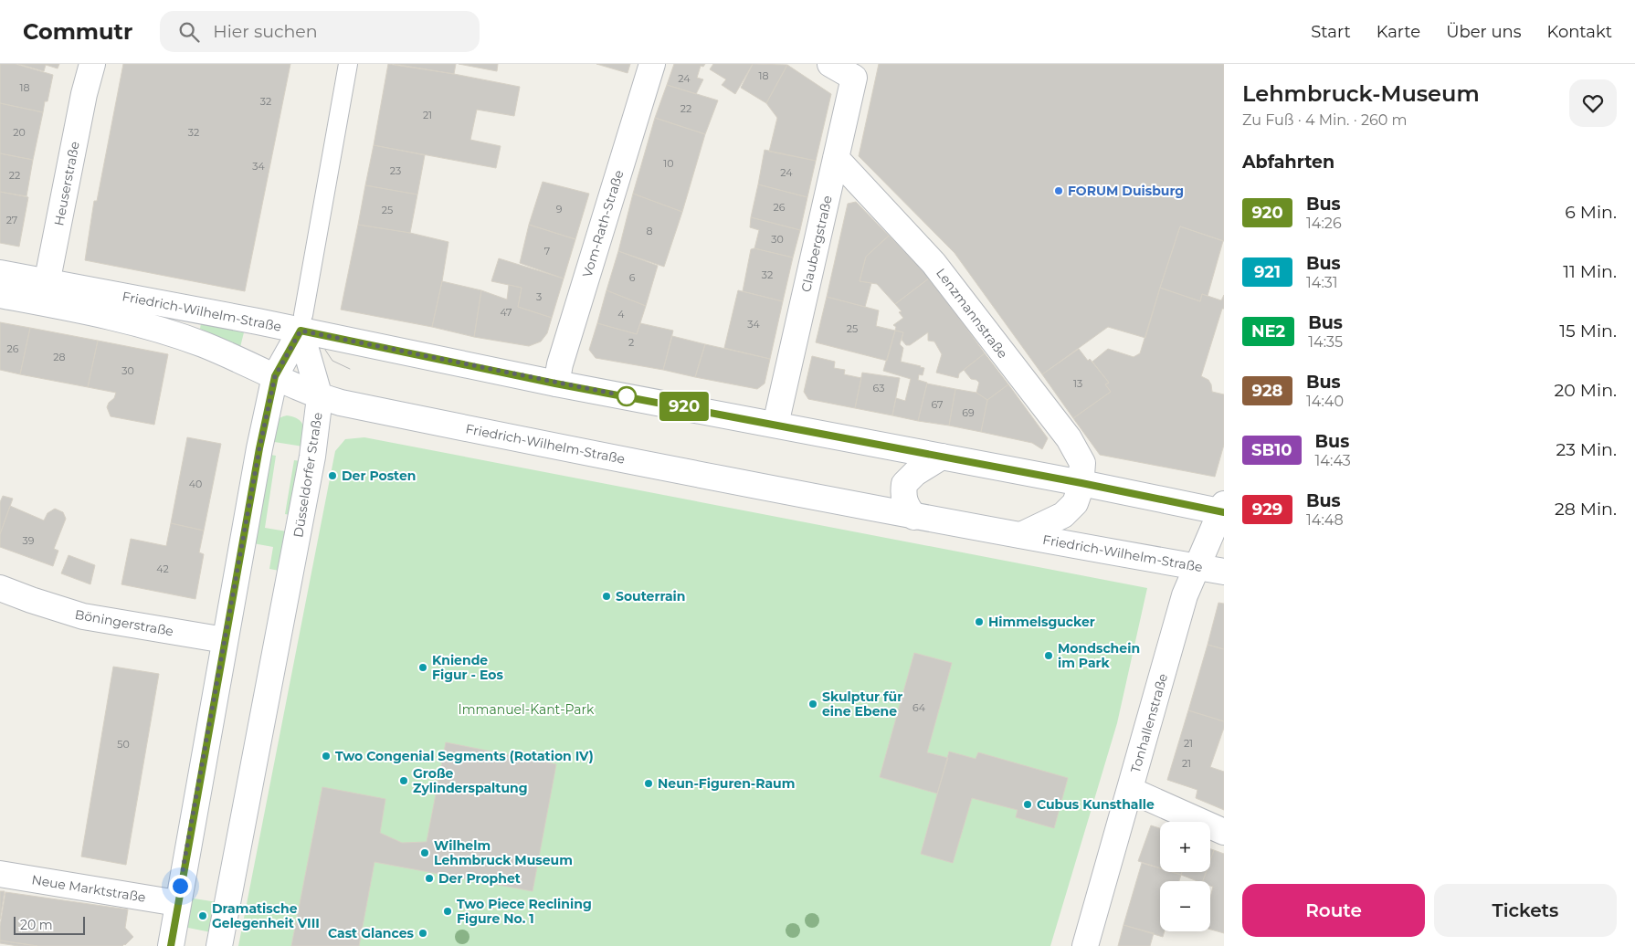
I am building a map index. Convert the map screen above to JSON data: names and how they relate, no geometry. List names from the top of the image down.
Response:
{
  "streets": {
    "main road": [
      "Heuserstraße",
      "Vom-Rath-Straße",
      "Claubergstraße",
      "Friedrich-Wilhelm-Straße",
      "Lenzmannstraße",
      "Düsseldorfer Straße",
      "Böningerstraße",
      "Tonhallenstraße",
      "Neue Marktstraße"
    ]
  },
  "crossings": [
    ["Heuserstraße", "Friedrich-Wilhelm-Straße"],
    ["Vom-Rath-Straße", "Friedrich-Wilhelm-Straße"],
    ["Claubergstraße", "Friedrich-Wilhelm-Straße"],
    ["Claubergstraße", "Lenzmannstraße"],
    ["Friedrich-Wilhelm-Straße", "Lenzmannstraße"],
    ["Friedrich-Wilhelm-Straße", "Düsseldorfer Straße"],
    ["Friedrich-Wilhelm-Straße", "Tonhallenstraße"],
    ["Düsseldorfer Straße", "Böningerstraße"],
    ["Düsseldorfer Straße", "Neue Marktstraße"]
  ],
  "parks": ["Immanuel-Kant-Park"],
  "places": [
    "FORUM Duisburg",
    "Der Posten",
    "Souterrain",
    "Himmelsgucker",
    "Mondschein im Park",
    "Kniende Figur - Eos",
    "Skulptur für eine Ebene",
    "Two Congenial Segments (Rotation IV)",
    "Große Zylinderspaltung",
    "Neun-Figuren-Raum",
    "Cubus Kunsthalle",
    "Wilhelm Lehmbruck Museum",
    "Der Prophet",
    "Two Piece Reclining Figure No. 1",
    "Dramatische Gelegenheit VIII",
    "Cast Glances"
  ],
  "lines": ["bus line 920"],
  "house_numbers": [
    "18",
    "24",
    "18",
    "32",
    "22",
    "21",
    "20",
    "32",
    "10",
    "34",
    "23",
    "24",
    "22",
    "26",
    "9",
    "25",
    "27",
    "8",
    "30",
    "7",
    "32",
    "6",
    "3",
    "47",
    "4",
    "34",
    "25",
    "2",
    "26",
    "28",
    "30",
    "13",
    "63",
    "67",
    "69",
    "40",
    "39",
    "42",
    "64",
    "21",
    "50",
    "21"
  ],
  "scale_bar": "20 m",
  "page": {
    "header": "Commutr",
    "search": "Hier suchen",
    "nav": [
      "Start",
      "Karte",
      "Über uns",
      "Kontakt"
    ],
    "on_map": "920",
    "heading": [
      ["Lehmbruck-Museum", "Zu Fuß · 4 Min. · 260 m"],
      "Abfahrten"
    ],
    "list": [
      {
        "mark": "920",
        "name": "Bus",
        "note": "14:26",
        "value": "6 Min."
      },
      {
        "mark": "921",
        "name": "Bus",
        "note": "14:31",
        "value": "11 Min."
      },
      {
        "mark": "NE2",
        "name": "Bus",
        "note": "14:35",
        "value": "15 Min."
      },
      {
        "mark": "928",
        "name": "Bus",
        "note": "14:40",
        "value": "20 Min."
      },
      {
        "mark": "SB10",
        "name": "Bus",
        "note": "14:43",
        "value": "23 Min."
      },
      {
        "mark": "929",
        "name": "Bus",
        "note": "14:48",
        "value": "28 Min."
      }
    ],
    "map_buttons": ["+", "−"],
    "buttons": ["Route", "Tickets"],
    "scale": "20 m"
  }
}
